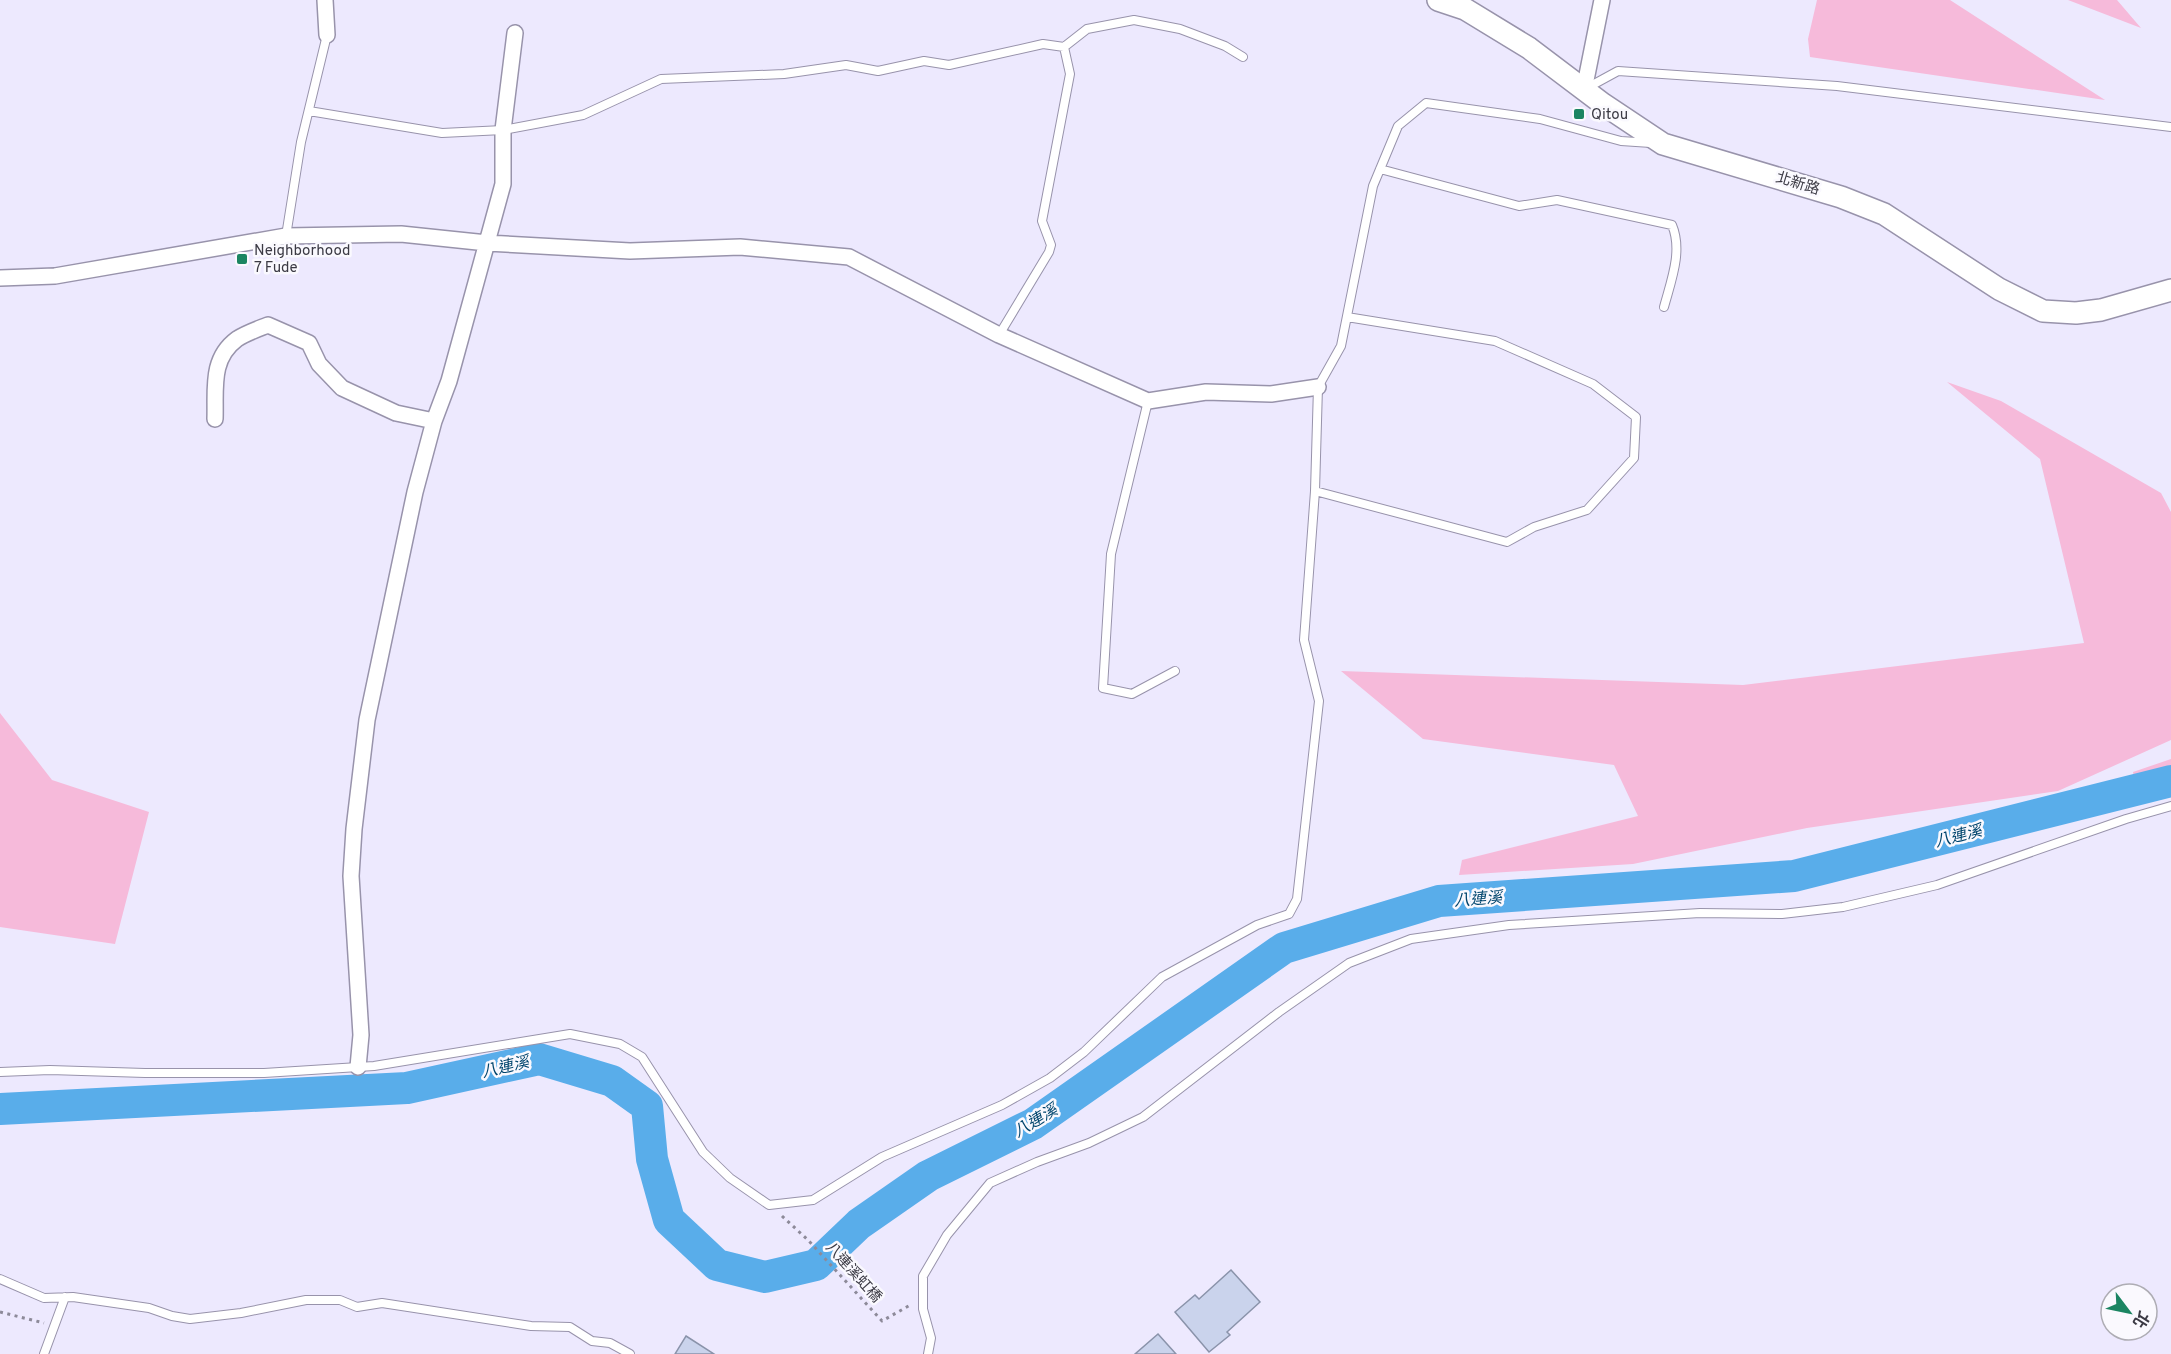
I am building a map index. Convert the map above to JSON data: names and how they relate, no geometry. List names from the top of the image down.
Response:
{
  "streets": {
    "main road": ["北新路"],
    "path": ["八連溪虹橋"]
  },
  "water": ["八連溪"],
  "places": {
    "transit": ["Qitou", "Neighborhood 7 Fude"]
  },
  "north": "bottom right"
}
